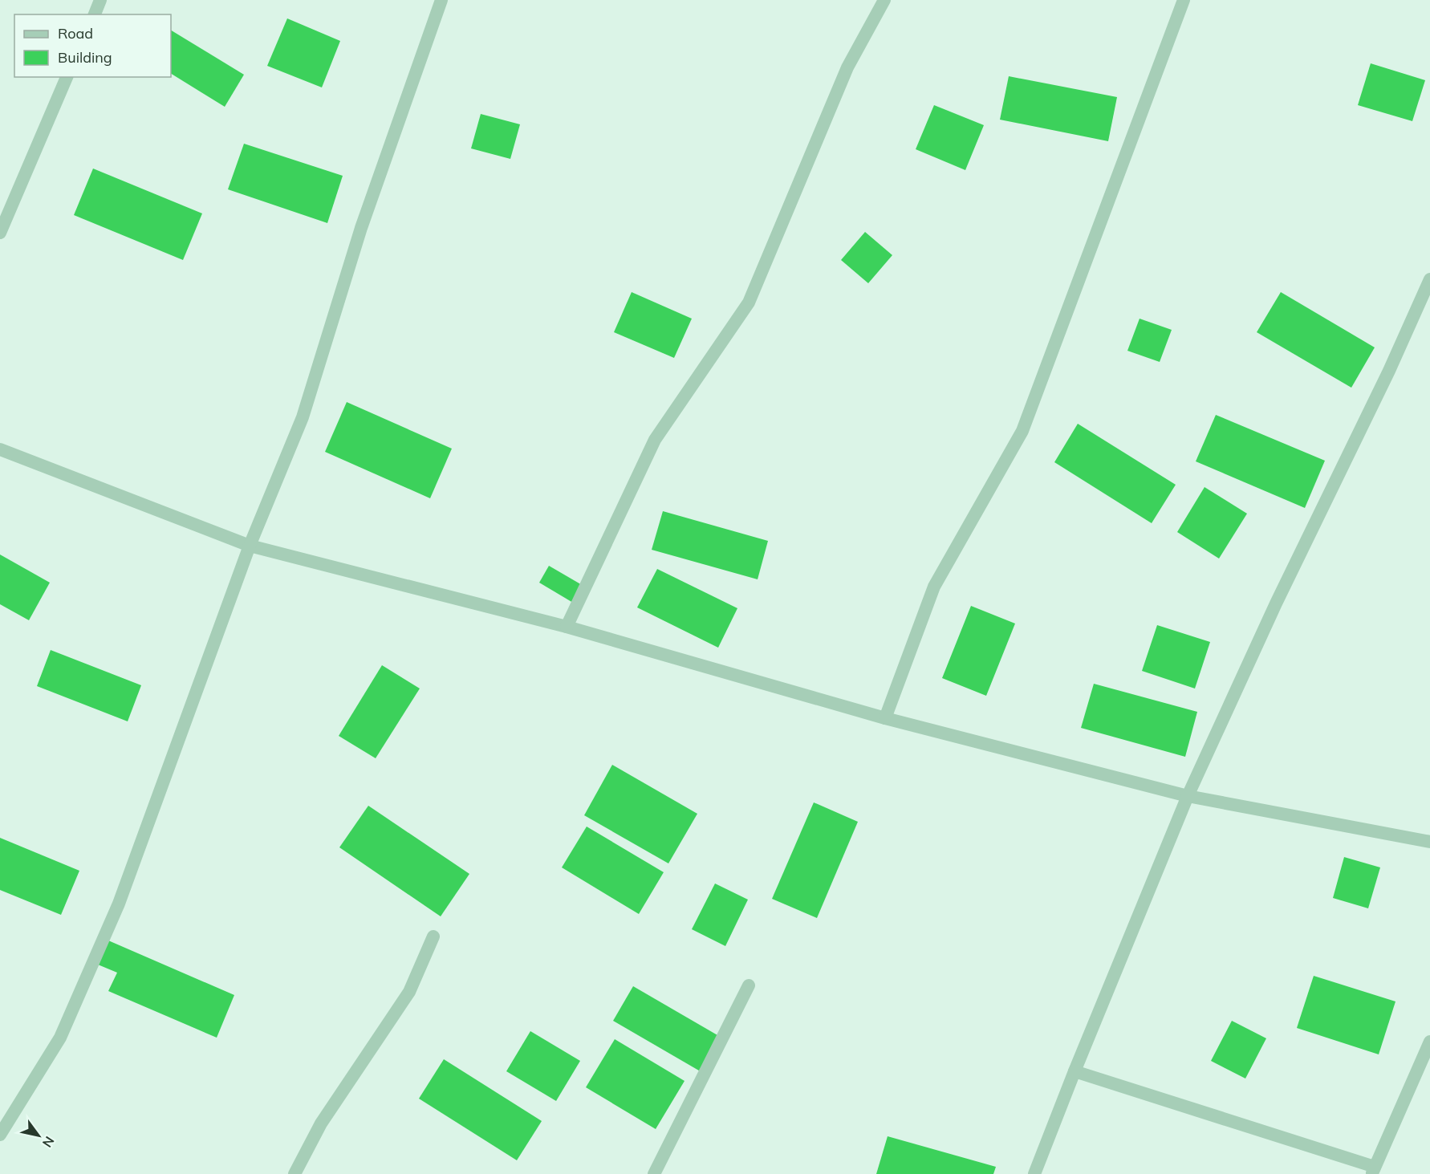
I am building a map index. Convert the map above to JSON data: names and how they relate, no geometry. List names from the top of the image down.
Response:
{
  "legend": ["Road", "Building"],
  "north": "bottom right"
}
